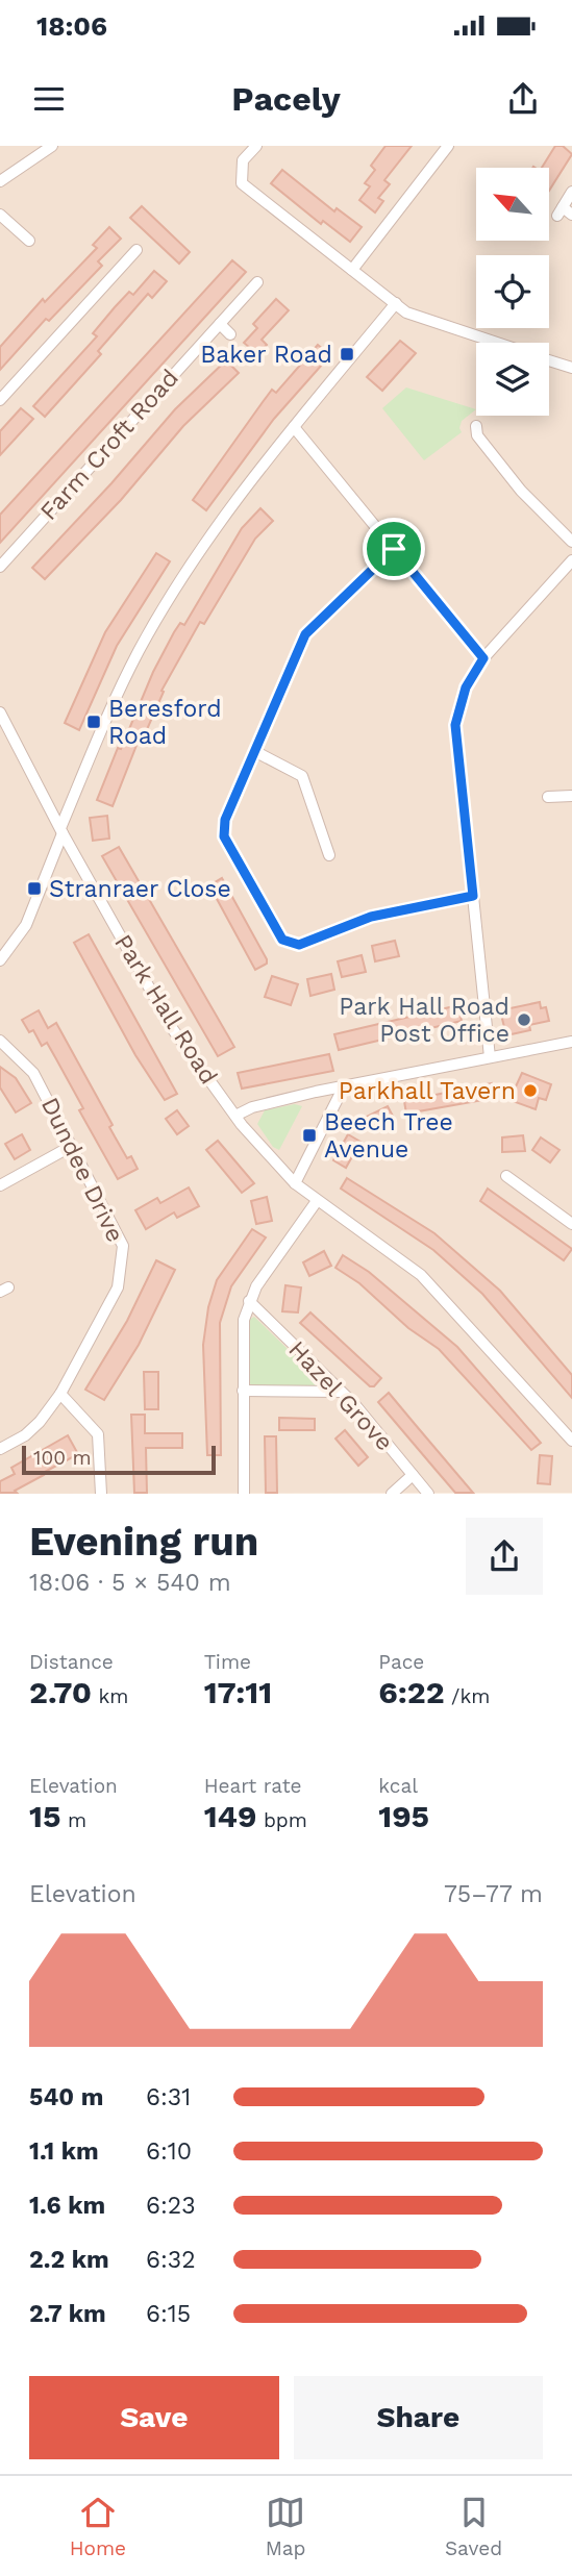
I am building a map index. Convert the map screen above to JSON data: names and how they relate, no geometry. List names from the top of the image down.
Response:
{
  "streets": {
    "street": [
      "Farm Croft Road",
      "Park Hall Road",
      "Dundee Drive",
      "Hazel Grove"
    ]
  },
  "places": {
    "transit": [
      "Baker Road",
      "Beresford Road",
      "Stranraer Close",
      "Beech Tree Avenue"
    ],
    "other": ["Park Hall Road Post Office", "Parkhall Tavern"]
  },
  "scale_bar": "100 m",
  "north": "top left",
  "page": {
    "status": "18:06",
    "header": "Pacely",
    "scale": "100 m",
    "heading": ["Evening run", "18:06 · 5 × 540 m"],
    "stats": [
      ["Distance", "2.70 km"],
      ["Time", "17:11"],
      ["Pace", "6:22 /km"],
      ["Elevation", "15 m"],
      ["Heart rate", "149 bpm"],
      ["kcal", "195"]
    ],
    "chart": ["Elevation", "75–77 m"],
    "list": [
      {
        "name": "540 m",
        "note": "6:31"
      },
      {
        "name": "1.1 km",
        "note": "6:10"
      },
      {
        "name": "1.6 km",
        "note": "6:23"
      },
      {
        "name": "2.2 km",
        "note": "6:32"
      },
      {
        "name": "2.7 km",
        "note": "6:15"
      }
    ],
    "buttons": ["Save", "Share"],
    "tabs": ["Home", "Map", "Saved"]
  }
}
